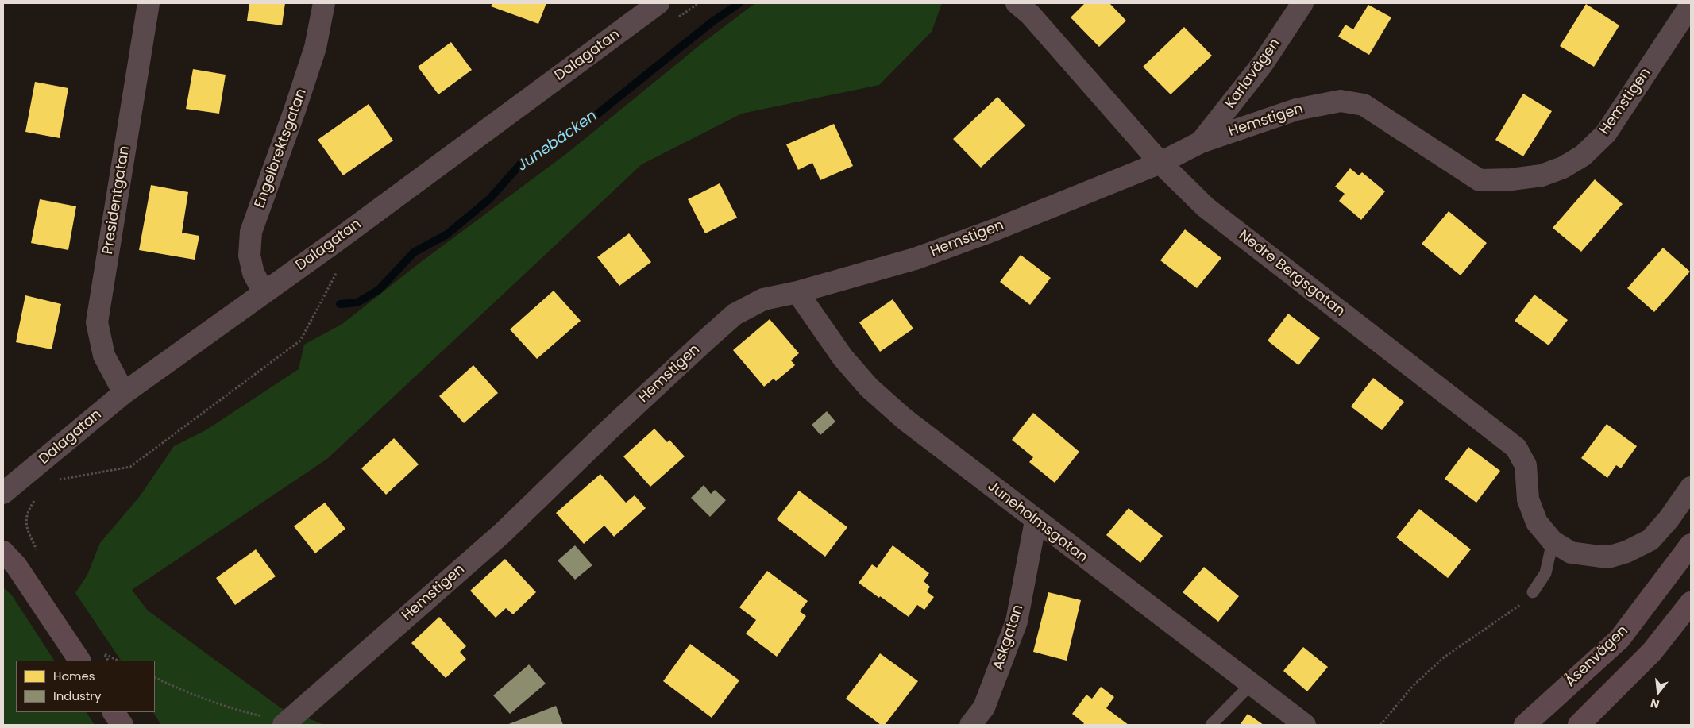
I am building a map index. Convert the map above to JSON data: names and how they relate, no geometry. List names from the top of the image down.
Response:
{
  "streets": {
    "street": [
      "Dalagatan",
      "Karlavägen",
      "Hemstigen",
      "Engelbrektsgatan",
      "Presidentgatan",
      "Nedre Bergsgatan",
      "Juneholmsgatan",
      "Askgatan",
      "Åsenvägen"
    ]
  },
  "crossings": [
    ["Dalagatan", "Engelbrektsgatan"],
    ["Dalagatan", "Presidentgatan"],
    ["Karlavägen", "Hemstigen"],
    ["Hemstigen", "Nedre Bergsgatan"],
    ["Hemstigen", "Juneholmsgatan"],
    ["Juneholmsgatan", "Askgatan"]
  ],
  "water": ["Junebäcken"],
  "legend": ["Homes", "Industry"],
  "north": "bottom"
}
